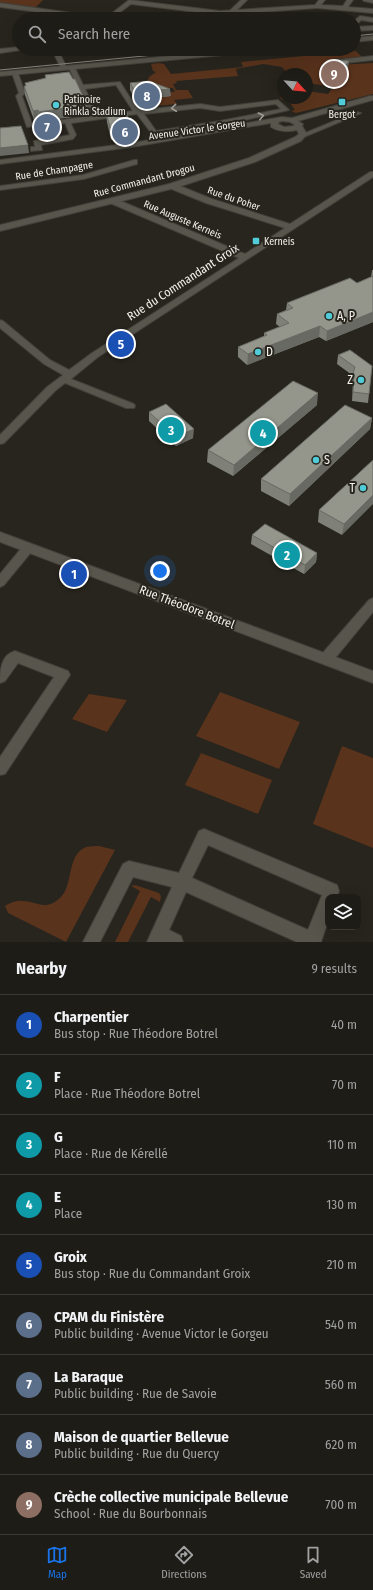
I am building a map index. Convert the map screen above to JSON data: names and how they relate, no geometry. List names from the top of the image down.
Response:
{
  "streets": {
    "street": [
      "Avenue Victor le Gorgeu",
      "Rue de Champagne",
      "Rue Commandant Drogou",
      "Rue du Poher",
      "Rue Auguste Kerneis",
      "Rue du Commandant Groix",
      "Rue Théodore Botrel"
    ]
  },
  "crossings": [
    ["Rue Commandant Drogou", "Rue du Poher"],
    ["Rue Commandant Drogou", "Rue Auguste Kerneis"],
    ["Rue du Poher", "Rue du Commandant Groix"],
    ["Rue Auguste Kerneis", "Rue du Commandant Groix"]
  ],
  "places": {
    "transit": ["Bergot", "Kerneis"],
    "other": [
      "Patinoire Rinkla Stadium",
      "A, P",
      "D",
      "Z",
      "S",
      "T"
    ]
  },
  "north": "bottom right",
  "page": {
    "search": "Search here",
    "pins": [
      "9",
      "8",
      "7",
      "6",
      "5",
      "3",
      "4",
      "2",
      "1"
    ],
    "heading": ["Nearby", "9 results"],
    "list": [
      {
        "mark": "1",
        "name": "Charpentier",
        "note": "Bus stop · Rue Théodore Botrel",
        "value": "40 m"
      },
      {
        "mark": "2",
        "name": "F",
        "note": "Place · Rue Théodore Botrel",
        "value": "70 m"
      },
      {
        "mark": "3",
        "name": "G",
        "note": "Place · Rue de Kérellé",
        "value": "110 m"
      },
      {
        "mark": "4",
        "name": "E",
        "note": "Place",
        "value": "130 m"
      },
      {
        "mark": "5",
        "name": "Groix",
        "note": "Bus stop · Rue du Commandant Groix",
        "value": "210 m"
      },
      {
        "mark": "6",
        "name": "CPAM du Finistère",
        "note": "Public building · Avenue Victor le Gorgeu",
        "value": "540 m"
      },
      {
        "mark": "7",
        "name": "La Baraque",
        "note": "Public building · Rue de Savoie",
        "value": "560 m"
      },
      {
        "mark": "8",
        "name": "Maison de quartier Bellevue",
        "note": "Public building · Rue du Quercy",
        "value": "620 m"
      },
      {
        "mark": "9",
        "name": "Crèche collective municipale Bellevue",
        "note": "School · Rue du Bourbonnais",
        "value": "700 m"
      }
    ],
    "nav": ["Map", "Directions", "Saved"]
  }
}
